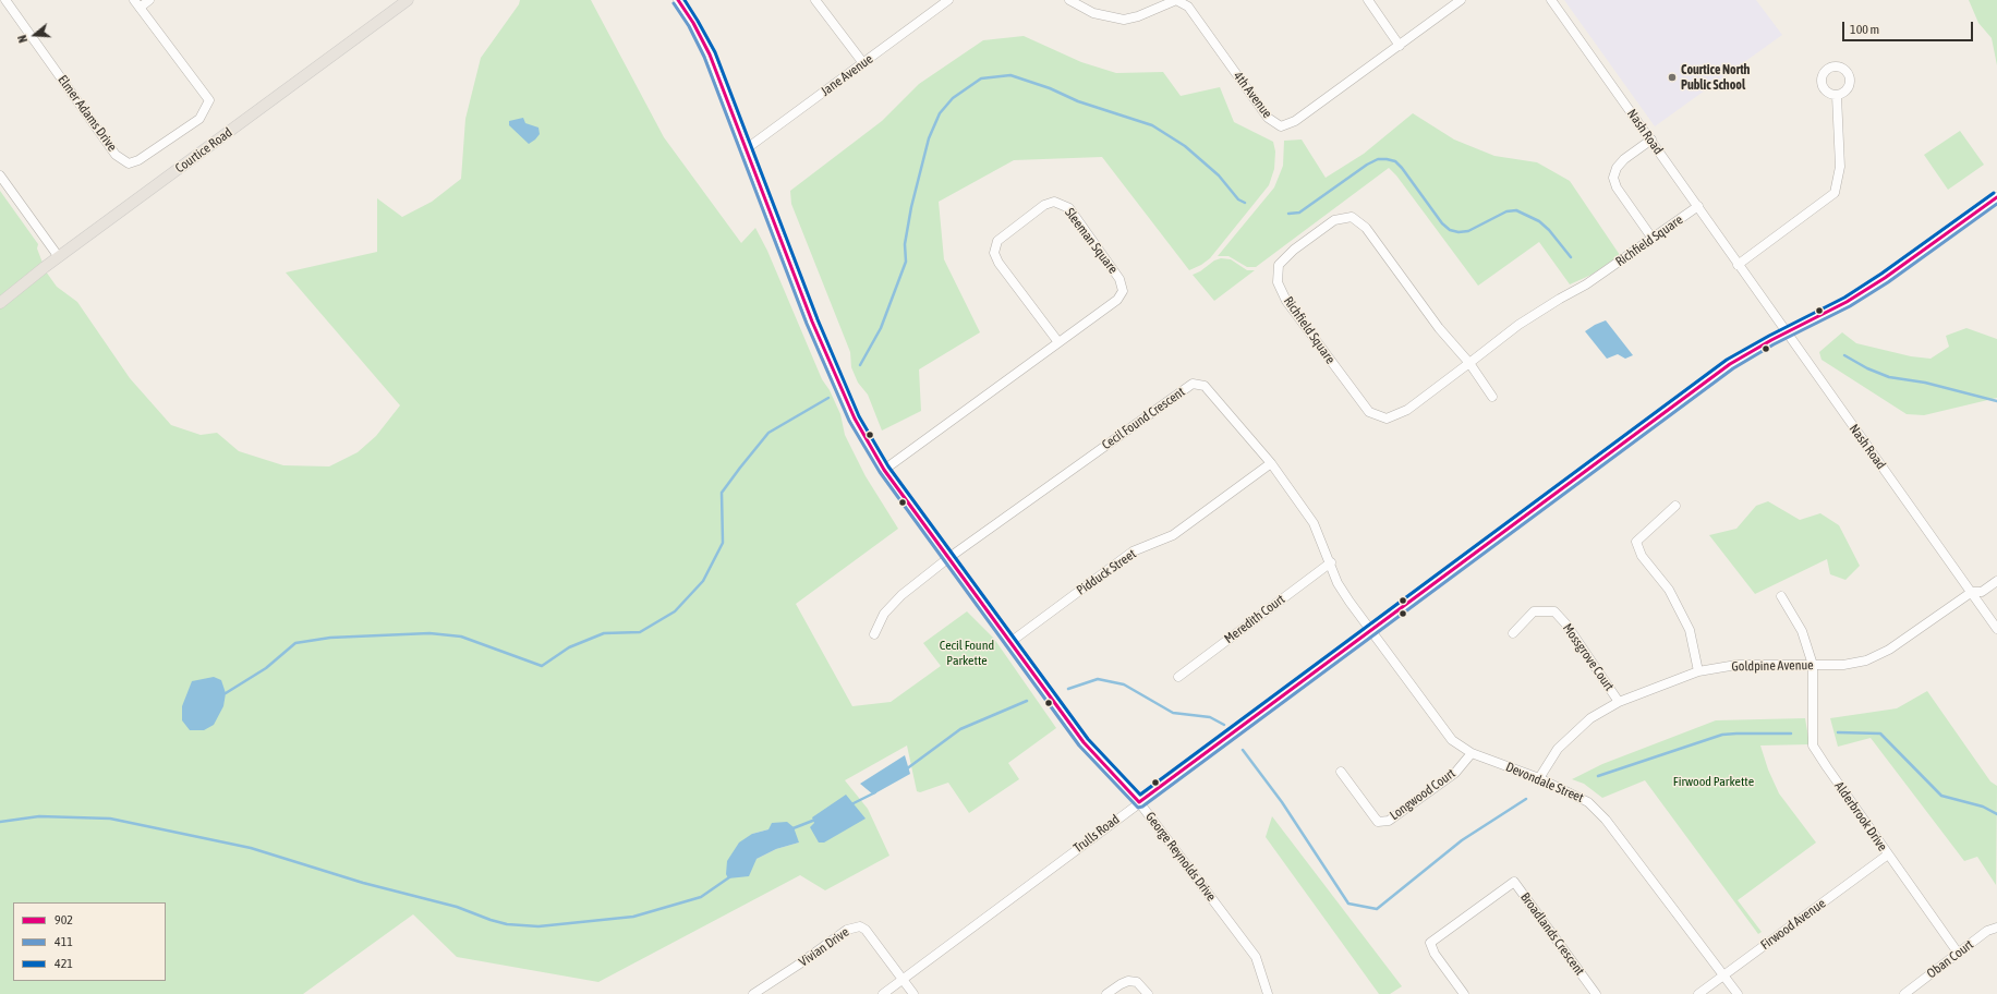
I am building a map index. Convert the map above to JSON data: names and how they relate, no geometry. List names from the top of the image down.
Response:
{
  "streets": {
    "main road": ["Courtice Road"],
    "street": [
      "Jane Avenue",
      "4th Avenue",
      "Elmer Adams Drive",
      "Nash Road",
      "Sleeman Square",
      "Richfield Square",
      "Cecil Found Crescent",
      "Pidduck Street",
      "Meredith Court",
      "Mossgrove Court",
      "Goldpine Avenue",
      "Devondale Street",
      "Longwood Court",
      "Alderbrook Drive",
      "Trulls Road",
      "George Reynolds Drive",
      "Firwood Avenue",
      "Broadlands Crescent",
      "Vivian Drive",
      "Oban Court"
    ]
  },
  "crossings": [
    ["Jane Avenue", "George Reynolds Drive"],
    ["Nash Road", "Richfield Square"],
    ["Nash Road", "Goldpine Avenue"],
    ["Nash Road", "Trulls Road"],
    ["Sleeman Square", "George Reynolds Drive"],
    ["Cecil Found Crescent", "Pidduck Street"],
    ["Cecil Found Crescent", "Meredith Court"],
    ["Cecil Found Crescent", "Devondale Street"],
    ["Cecil Found Crescent", "Trulls Road"],
    ["Cecil Found Crescent", "George Reynolds Drive"],
    ["Pidduck Street", "George Reynolds Drive"],
    ["Mossgrove Court", "Goldpine Avenue"],
    ["Goldpine Avenue", "Devondale Street"],
    ["Goldpine Avenue", "Alderbrook Drive"],
    ["Devondale Street", "Longwood Court"],
    ["Devondale Street", "Trulls Road"],
    ["Devondale Street", "Firwood Avenue"],
    ["Alderbrook Drive", "Firwood Avenue"],
    ["Alderbrook Drive", "Oban Court"],
    ["Trulls Road", "George Reynolds Drive"],
    ["Trulls Road", "Vivian Drive"]
  ],
  "parks": ["Cecil Found Parkette", "Firwood Parkette"],
  "places": ["Courtice North Public School"],
  "lines": ["transit line 902", "transit line 421", "transit line 411"],
  "legend": ["902", "411", "421"],
  "scale_bar": "100 m",
  "north": "left"
}
